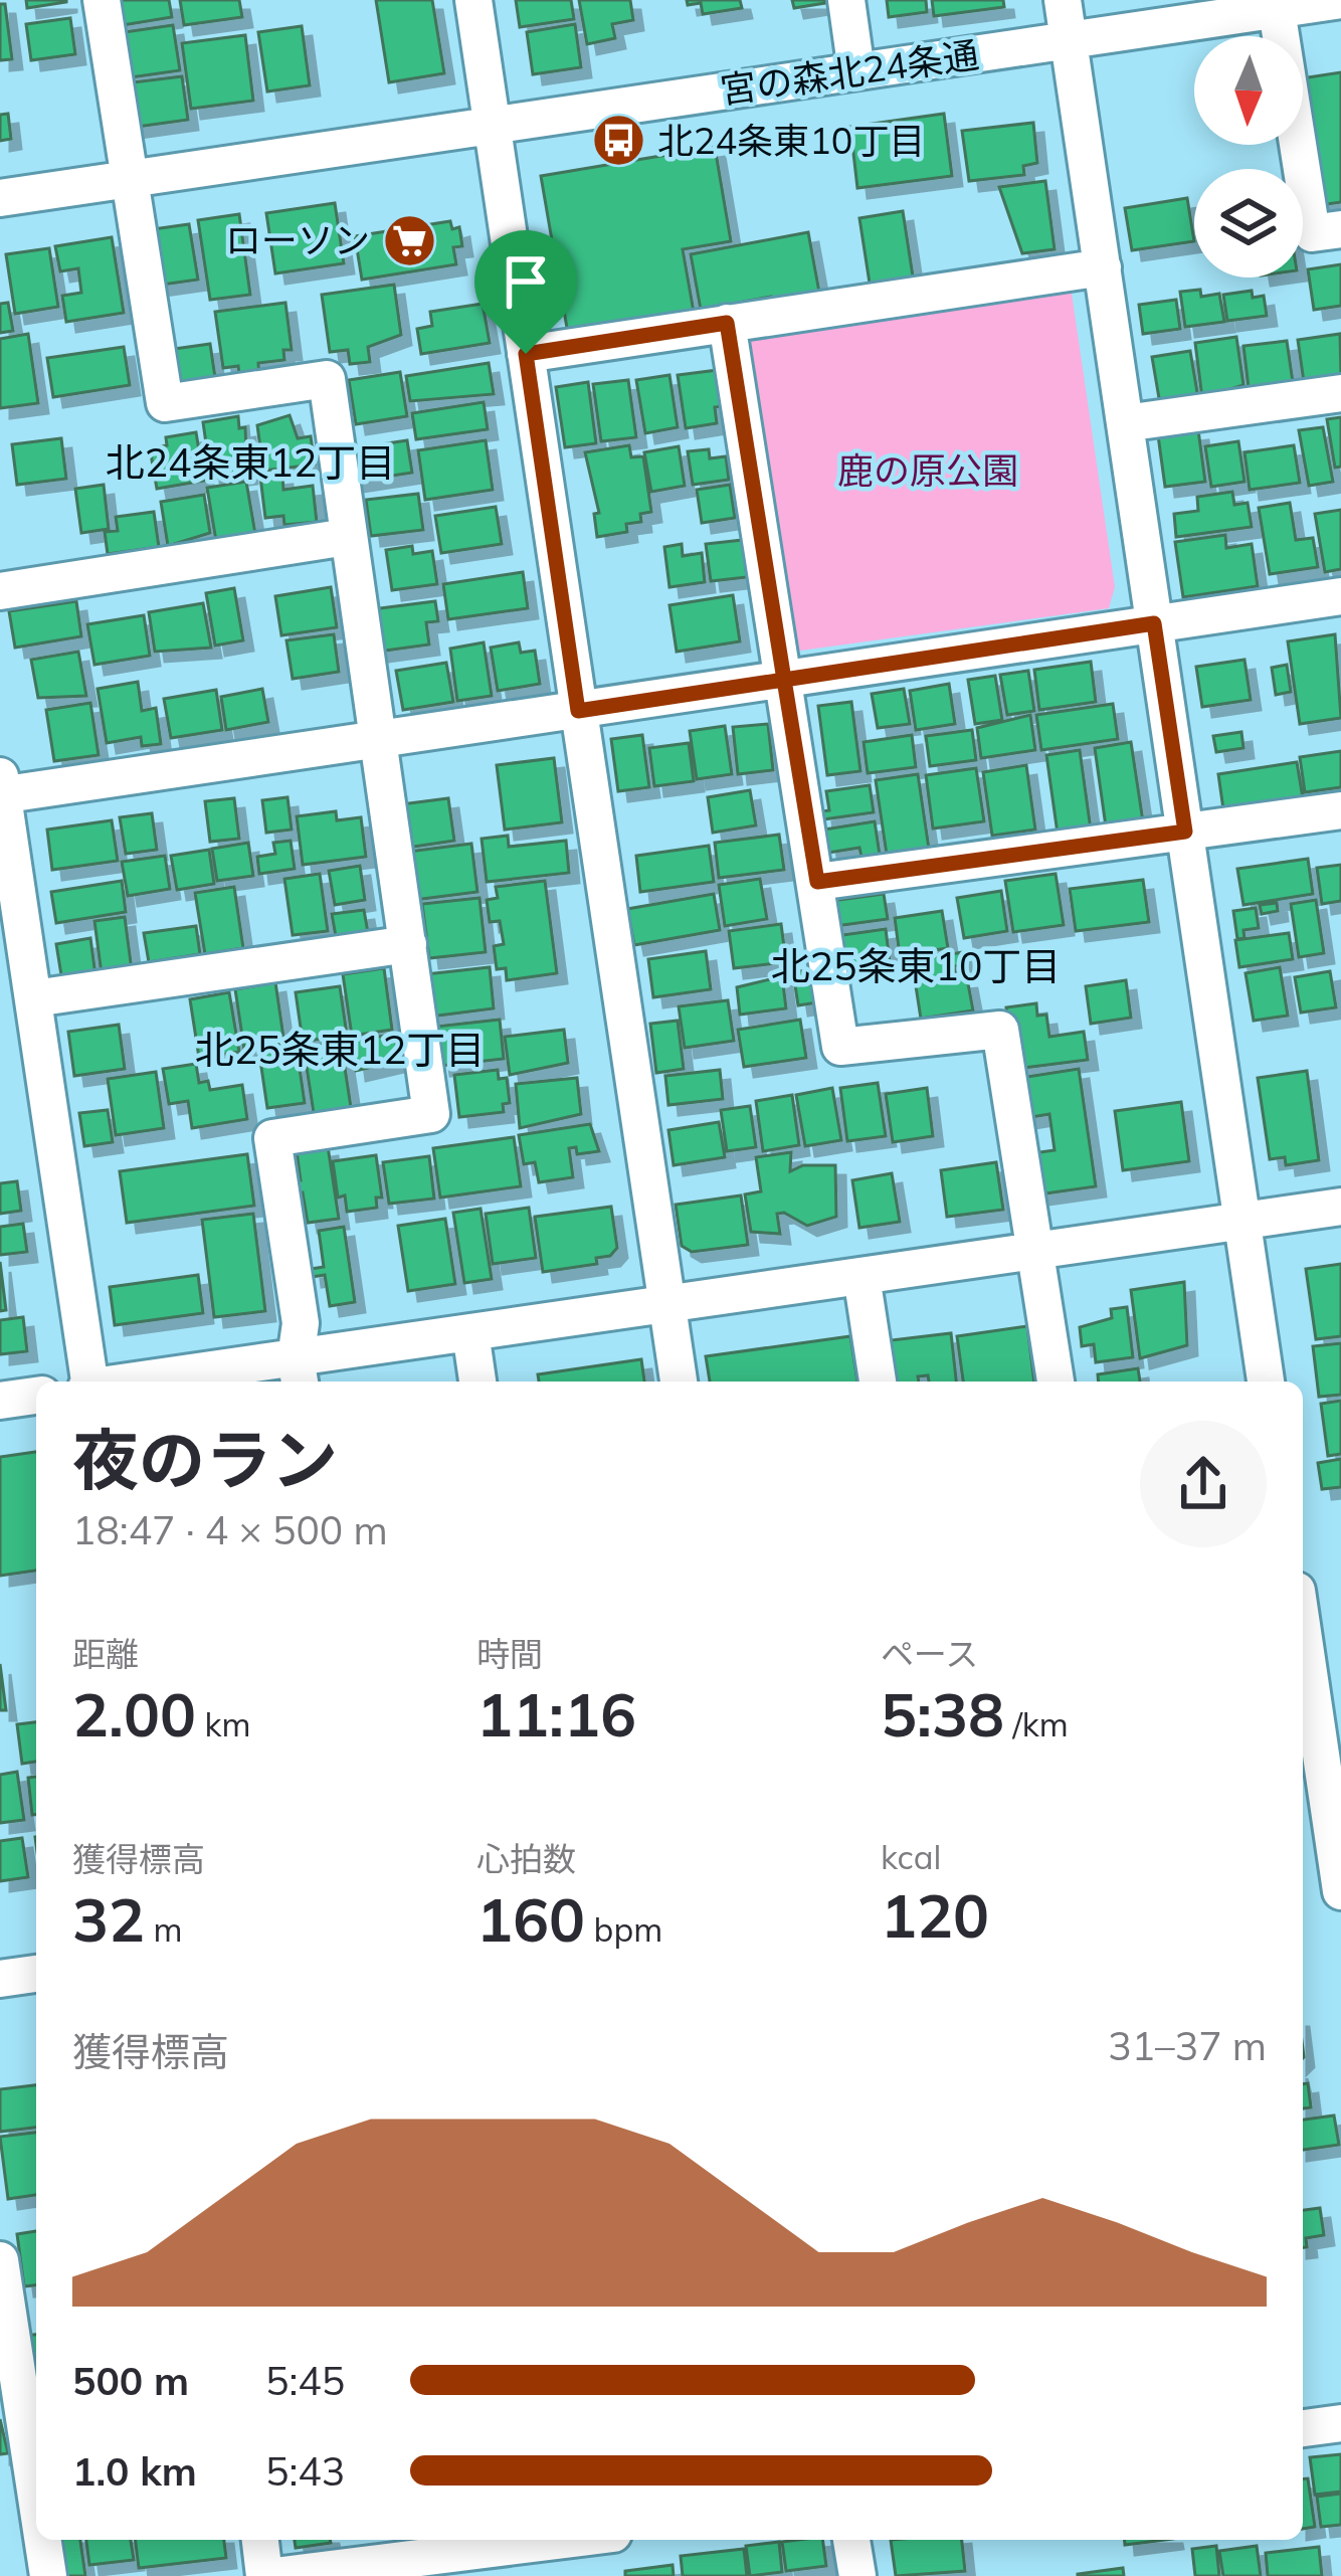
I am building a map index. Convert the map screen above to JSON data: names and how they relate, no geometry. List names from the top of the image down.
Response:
{
  "streets": {
    "street": ["宮の森北24条通"]
  },
  "districts": ["北24条東12丁目", "北25条東10丁目", "北25条東12丁目"],
  "parks": ["鹿の原公園"],
  "places": {
    "bus stop": ["北24条東10丁目"],
    "supermarket": ["ローソン"]
  },
  "north": "bottom",
  "page": {
    "heading": ["夜のラン", "18:47 · 4 × 500 m"],
    "stats": [
      ["距離", "2.00 km"],
      ["時間", "11:16"],
      ["ペース", "5:38 /km"],
      ["獲得標高", "32 m"],
      ["心拍数", "160 bpm"],
      ["kcal", "120"]
    ],
    "chart": ["獲得標高", "31–37 m"],
    "list": [
      {
        "name": "500 m",
        "note": "5:45"
      },
      {
        "name": "1.0 km",
        "note": "5:43"
      }
    ]
  }
}
